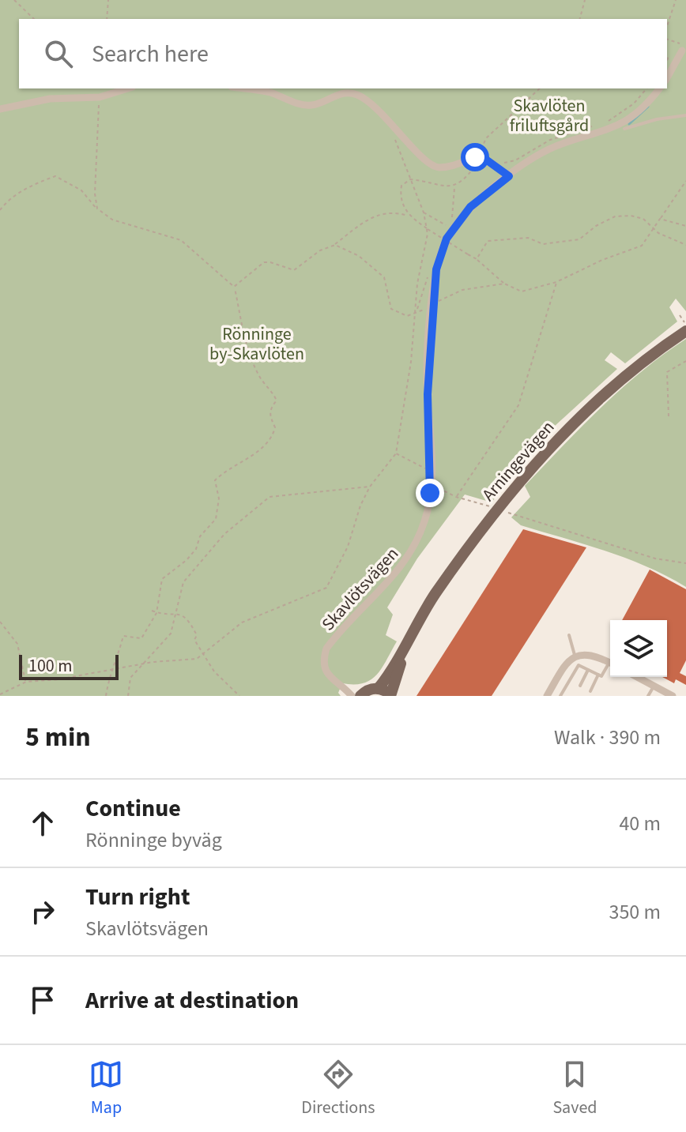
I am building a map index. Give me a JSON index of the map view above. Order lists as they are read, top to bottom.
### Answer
{
  "streets": {
    "main road": ["Arningevägen"],
    "street": ["Skavlötsvägen"]
  },
  "crossings": [
    ["Arningevägen", "Skavlötsvägen"]
  ],
  "parks": ["Skavlöten friluftsgård", "Rönninge by-Skavlöten"],
  "scale_bar": "100 m",
  "page": {
    "search": "Search here",
    "scale": "100 m",
    "heading": ["5 min", "Walk · 390 m"],
    "list": [
      ["Continue", "Rönninge byväg", "40 m"],
      ["Turn right", "Skavlötsvägen", "350 m"],
      "Arrive at destination"
    ],
    "nav": ["Map", "Directions", "Saved"]
  }
}
